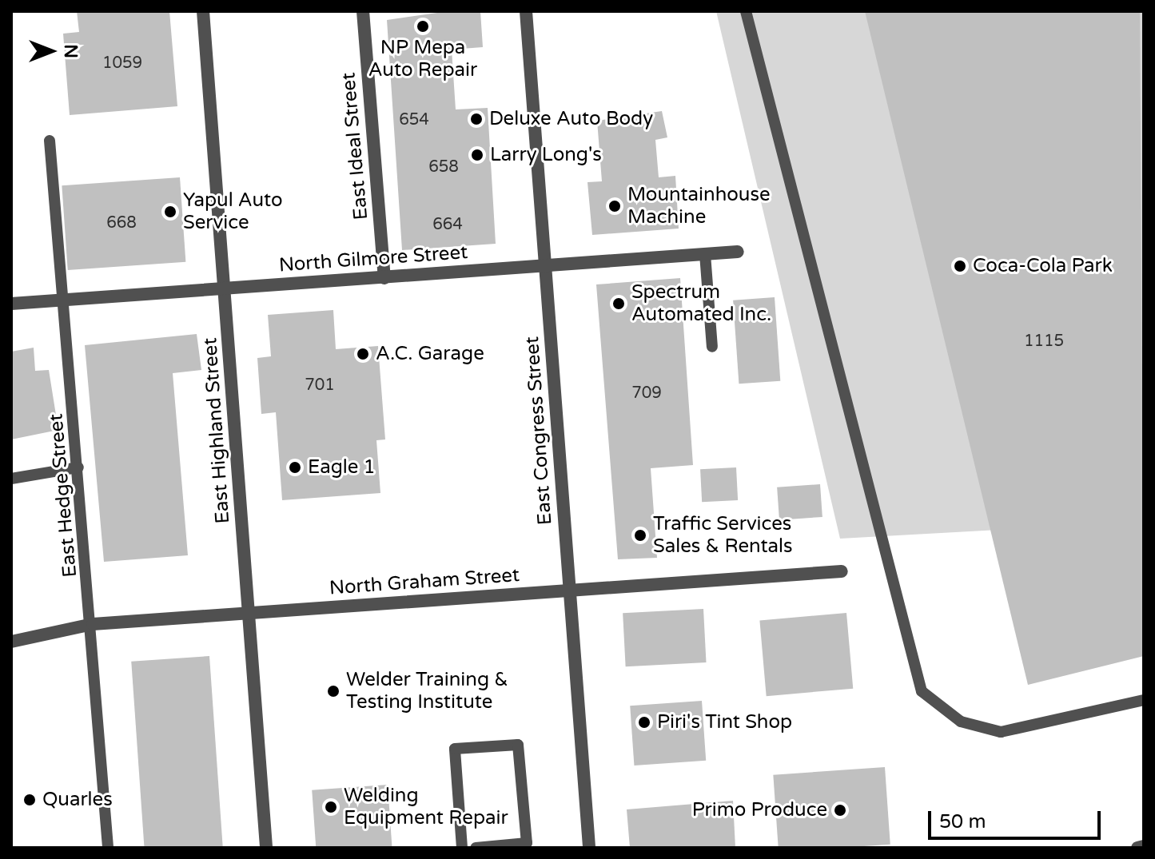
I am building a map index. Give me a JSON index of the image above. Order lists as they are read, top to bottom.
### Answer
{
  "streets": {
    "street": [
      "East Ideal Street",
      "North Gilmore Street",
      "East Highland Street",
      "East Congress Street",
      "North Graham Street"
    ],
    "lane": ["East Hedge Street"]
  },
  "crossings": [
    ["East Ideal Street", "North Gilmore Street"],
    ["North Gilmore Street", "East Highland Street"],
    ["North Gilmore Street", "East Congress Street"],
    ["North Gilmore Street", "East Hedge Street"],
    ["East Highland Street", "North Graham Street"],
    ["East Congress Street", "North Graham Street"],
    ["East Hedge Street", "North Graham Street"]
  ],
  "places": [
    "NP Mepa Auto Repair",
    "Deluxe Auto Body",
    "Larry Long's",
    "Mountainhouse Machine",
    "Yapul Auto Service",
    "Coca-Cola Park",
    "Spectrum Automated Inc.",
    "A.C. Garage",
    "Eagle 1",
    "Traffic Services Sales & Rentals",
    "Welder Training & Testing Institute",
    "Piri's Tint Shop",
    "Quarles",
    "Welding Equipment Repair",
    "Primo Produce"
  ],
  "house_numbers": [
    "1059",
    "654",
    "658",
    "668",
    "664",
    "1115",
    "701",
    "709"
  ],
  "scale_bar": "50 m",
  "north": "right"
}
